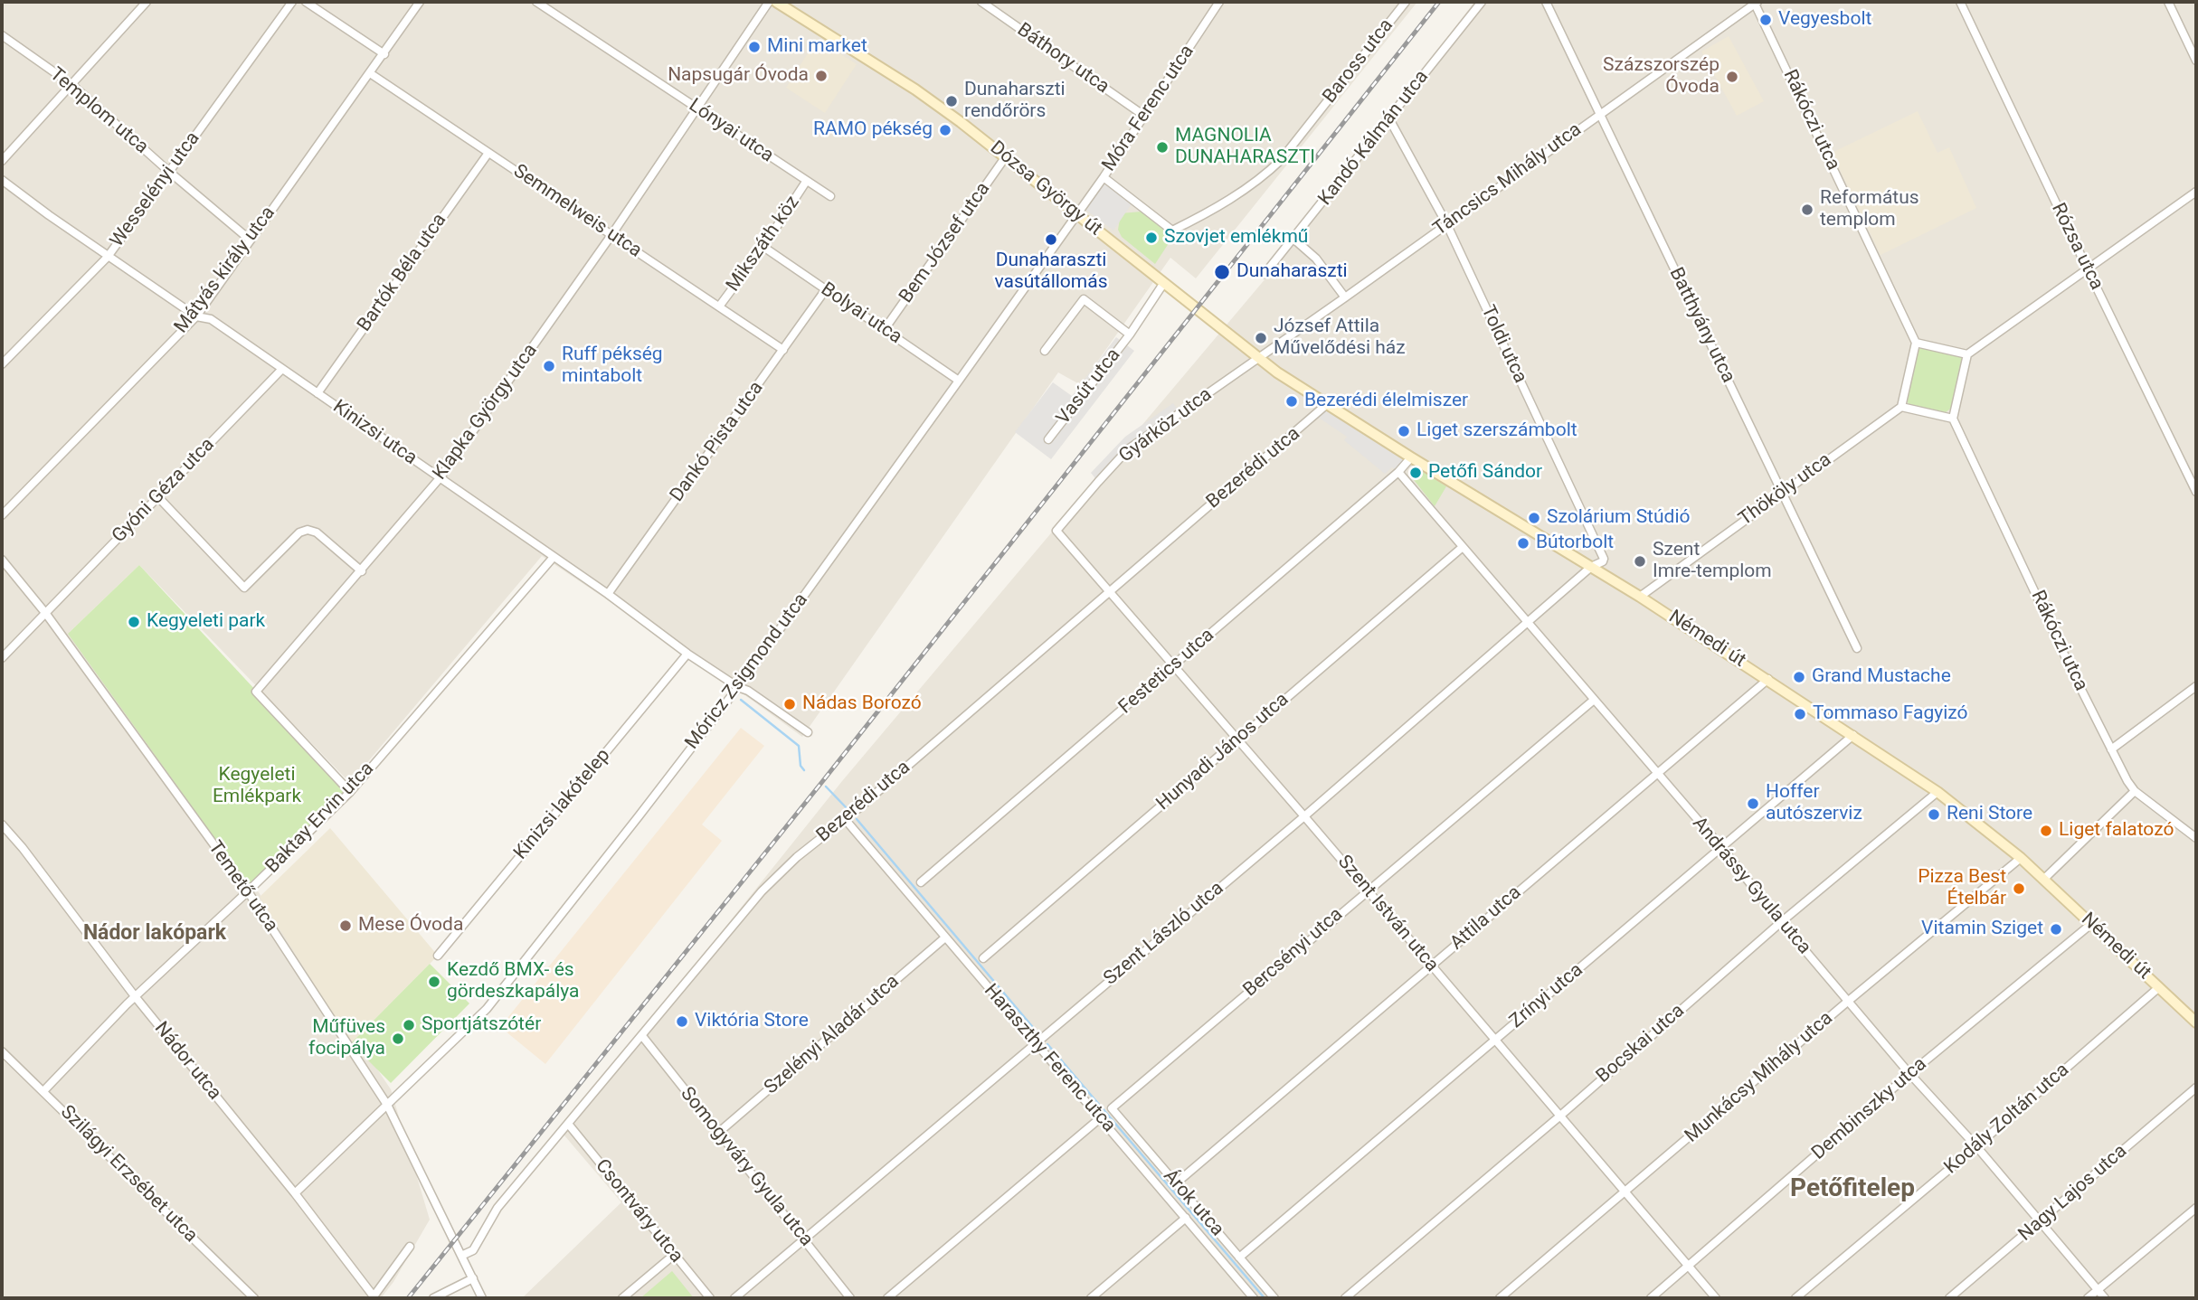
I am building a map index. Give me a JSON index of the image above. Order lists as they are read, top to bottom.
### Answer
{
  "streets": {
    "main road": ["Dózsa György út", "Némedi út"],
    "street": [
      "Báthory utca",
      "Baross utca",
      "Móra Ferenc utca",
      "Templom utca",
      "Rákóczi utca",
      "Lónyai utca",
      "Kandó Kálmán utca",
      "Táncsics Mihály utca",
      "Wesselényi utca",
      "Semmelweis utca",
      "Bem József utca",
      "Mikszáth köz",
      "Rózsa utca",
      "Mátyás király utca",
      "Bartók Béla utca",
      "Bolyai utca",
      "Batthyány utca",
      "Toldi utca",
      "Vasút utca",
      "Klapka György utca",
      "Gyárköz utca",
      "Kinizsi utca",
      "Dankó Pista utca",
      "Bezerédi utca",
      "Thököly utca",
      "Gyóni Géza utca",
      "Móricz Zsigmond utca",
      "Festetics utca",
      "Hunyadi János utca",
      "Kinizsi lakótelep",
      "Baktay Ervin utca",
      "Andrássy Gyula utca",
      "Temető utca",
      "Szent István utca",
      "Attila utca",
      "Szent László utca",
      "Bercsényi utca",
      "Zrínyi utca",
      "Szelényi Aladár utca",
      "Bocskai utca",
      "Haraszthy Ferenc utca",
      "Nádor utca",
      "Munkácsy Mihály utca",
      "Dembinszky utca",
      "Kodály Zoltán utca",
      "Somogyváry Gyula utca",
      "Szilágyi Erzsébet utca",
      "Nagy Lajos utca",
      "Árok utca",
      "Csontváry utca"
    ]
  },
  "crossings": [
    ["Báthory utca", "Móra Ferenc utca"],
    ["Baross utca", "Móra Ferenc utca"],
    ["Móra Ferenc utca", "Dózsa György út"],
    ["Móra Ferenc utca", "Móricz Zsigmond utca"],
    ["Templom utca", "Wesselényi utca"],
    ["Templom utca", "Mátyás király utca"],
    ["Rákóczi utca", "Táncsics Mihály utca"],
    ["Lónyai utca", "Mikszáth köz"],
    ["Lónyai utca", "Klapka György utca"],
    ["Kandó Kálmán utca", "Toldi utca"],
    ["Táncsics Mihály utca", "Batthyány utca"],
    ["Táncsics Mihály utca", "Toldi utca"],
    ["Táncsics Mihály utca", "Gyárköz utca"],
    ["Táncsics Mihály utca", "Némedi út"],
    ["Dózsa György út", "Bem József utca"],
    ["Dózsa György út", "Vasút utca"],
    ["Dózsa György út", "Némedi út"],
    ["Dózsa György út", "Móricz Zsigmond utca"],
    ["Wesselényi utca", "Kinizsi utca"],
    ["Semmelweis utca", "Mikszáth köz"],
    ["Semmelweis utca", "Mátyás király utca"],
    ["Semmelweis utca", "Bartók Béla utca"],
    ["Semmelweis utca", "Klapka György utca"],
    ["Semmelweis utca", "Dankó Pista utca"],
    ["Bem József utca", "Bolyai utca"],
    ["Mikszáth köz", "Bolyai utca"],
    ["Mátyás király utca", "Kinizsi utca"],
    ["Bartók Béla utca", "Kinizsi utca"],
    ["Bolyai utca", "Dankó Pista utca"],
    ["Bolyai utca", "Móricz Zsigmond utca"],
    ["Batthyány utca", "Thököly utca"],
    ["Toldi utca", "Némedi út"],
    ["Toldi utca", "Szent László utca"],
    ["Klapka György utca", "Kinizsi utca"],
    ["Klapka György utca", "Baktay Ervin utca"],
    ["Gyárköz utca", "Némedi út"],
    ["Gyárköz utca", "Szent István utca"],
    ["Kinizsi utca", "Dankó Pista utca"],
    ["Kinizsi utca", "Gyóni Géza utca"],
    ["Kinizsi utca", "Móricz Zsigmond utca"],
    ["Kinizsi utca", "Kinizsi lakótelep"],
    ["Kinizsi utca", "Baktay Ervin utca"],
    ["Bezerédi utca", "Némedi út"],
    ["Bezerédi utca", "Temető utca"],
    ["Bezerédi utca", "Szent István utca"],
    ["Bezerédi utca", "Haraszthy Ferenc utca"],
    ["Bezerédi utca", "Somogyváry Gyula utca"],
    ["Bezerédi utca", "Csontváry utca"],
    ["Thököly utca", "Némedi út"],
    ["Gyóni Géza utca", "Temető utca"],
    ["Némedi út", "Festetics utca"],
    ["Némedi út", "Attila utca"],
    ["Némedi út", "Szent László utca"],
    ["Némedi út", "Zrínyi utca"],
    ["Némedi út", "Bocskai utca"],
    ["Némedi út", "Munkácsy Mihály utca"],
    ["Némedi út", "Dembinszky utca"],
    ["Némedi út", "Kodály Zoltán utca"],
    ["Móricz Zsigmond utca", "Temető utca"],
    ["Móricz Zsigmond utca", "Nádor utca"],
    ["Festetics utca", "Andrássy Gyula utca"],
    ["Festetics utca", "Szent István utca"],
    ["Hunyadi János utca", "Andrássy Gyula utca"],
    ["Hunyadi János utca", "Szent István utca"],
    ["Baktay Ervin utca", "Temető utca"],
    ["Baktay Ervin utca", "Nádor utca"],
    ["Baktay Ervin utca", "Szilágyi Erzsébet utca"],
    ["Andrássy Gyula utca", "Attila utca"],
    ["Andrássy Gyula utca", "Szent László utca"],
    ["Andrássy Gyula utca", "Bercsényi utca"],
    ["Andrássy Gyula utca", "Zrínyi utca"],
    ["Andrássy Gyula utca", "Bocskai utca"],
    ["Andrássy Gyula utca", "Munkácsy Mihály utca"],
    ["Andrássy Gyula utca", "Dembinszky utca"],
    ["Andrássy Gyula utca", "Kodály Zoltán utca"],
    ["Andrássy Gyula utca", "Nagy Lajos utca"],
    ["Szent István utca", "Attila utca"],
    ["Szent István utca", "Szent László utca"],
    ["Szent István utca", "Bercsényi utca"],
    ["Szent István utca", "Zrínyi utca"],
    ["Szent István utca", "Bocskai utca"],
    ["Szent István utca", "Munkácsy Mihály utca"],
    ["Szent István utca", "Dembinszky utca"],
    ["Attila utca", "Árok utca"],
    ["Szent László utca", "Haraszthy Ferenc utca"],
    ["Szent László utca", "Somogyváry Gyula utca"],
    ["Bercsényi utca", "Árok utca"],
    ["Zrínyi utca", "Árok utca"],
    ["Szelényi Aladár utca", "Haraszthy Ferenc utca"],
    ["Szelényi Aladár utca", "Somogyváry Gyula utca"]
  ],
  "districts": ["Nádor lakópark", "Petőfitelep"],
  "parks": ["Kegyeleti Emlékpark"],
  "places": [
    "Vegyesbolt",
    "Mini market",
    "Napsugár Óvoda",
    "Százszorszép Óvoda",
    "Dunaharszti rendőrörs",
    "RAMO pékség",
    "MAGNOLIA DUNAHARASZTI",
    "Református templom",
    "Szovjet emlékmű",
    "Dunaharaszti vasútállomás",
    "Dunaharaszti",
    "József Attila Művelődési ház",
    "Ruff pékség mintabolt",
    "Bezerédi élelmiszer",
    "Liget szerszámbolt",
    "Petőfi Sándor",
    "Szolárium Stúdió",
    "Bútorbolt",
    "Szent Imre-templom",
    "Kegyeleti park",
    "Grand Mustache",
    "Nádas Borozó",
    "Tommaso Fagyizó",
    "Hoffer autószerviz",
    "Reni Store",
    "Liget falatozó",
    "Pizza Best Ételbár",
    "Mese Óvoda",
    "Vitamin Sziget",
    "Kezdő BMX- és gördeszkapálya",
    "Viktória Store",
    "Sportjátszótér",
    "Műfüves focipálya"
  ]
}
